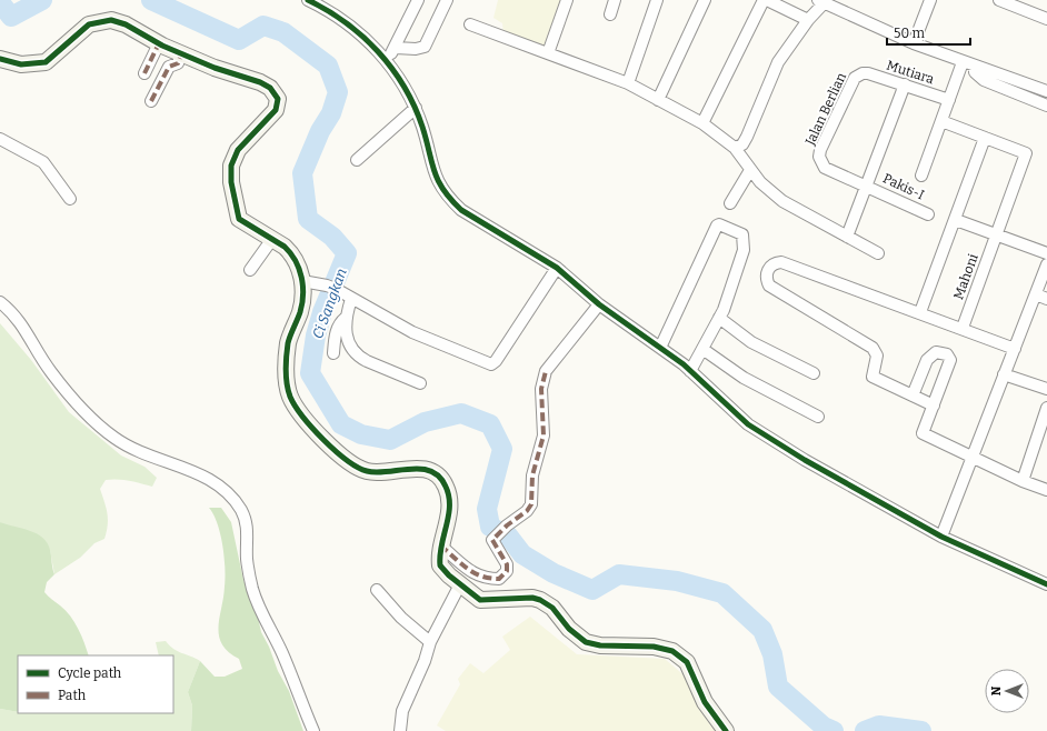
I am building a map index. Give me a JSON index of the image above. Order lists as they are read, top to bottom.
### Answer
{
  "streets": {
    "street": [
      "Mutiara",
      "Jalan Berlian",
      "Pakis-I",
      "Mahoni"
    ]
  },
  "crossings": [
    ["Mutiara", "Jalan Berlian"],
    ["Jalan Berlian", "Pakis-I"]
  ],
  "water": ["Ci Sangkan"],
  "legend": ["Cycle path", "Path"],
  "scale_bar": "50 m",
  "north": "left"
}
